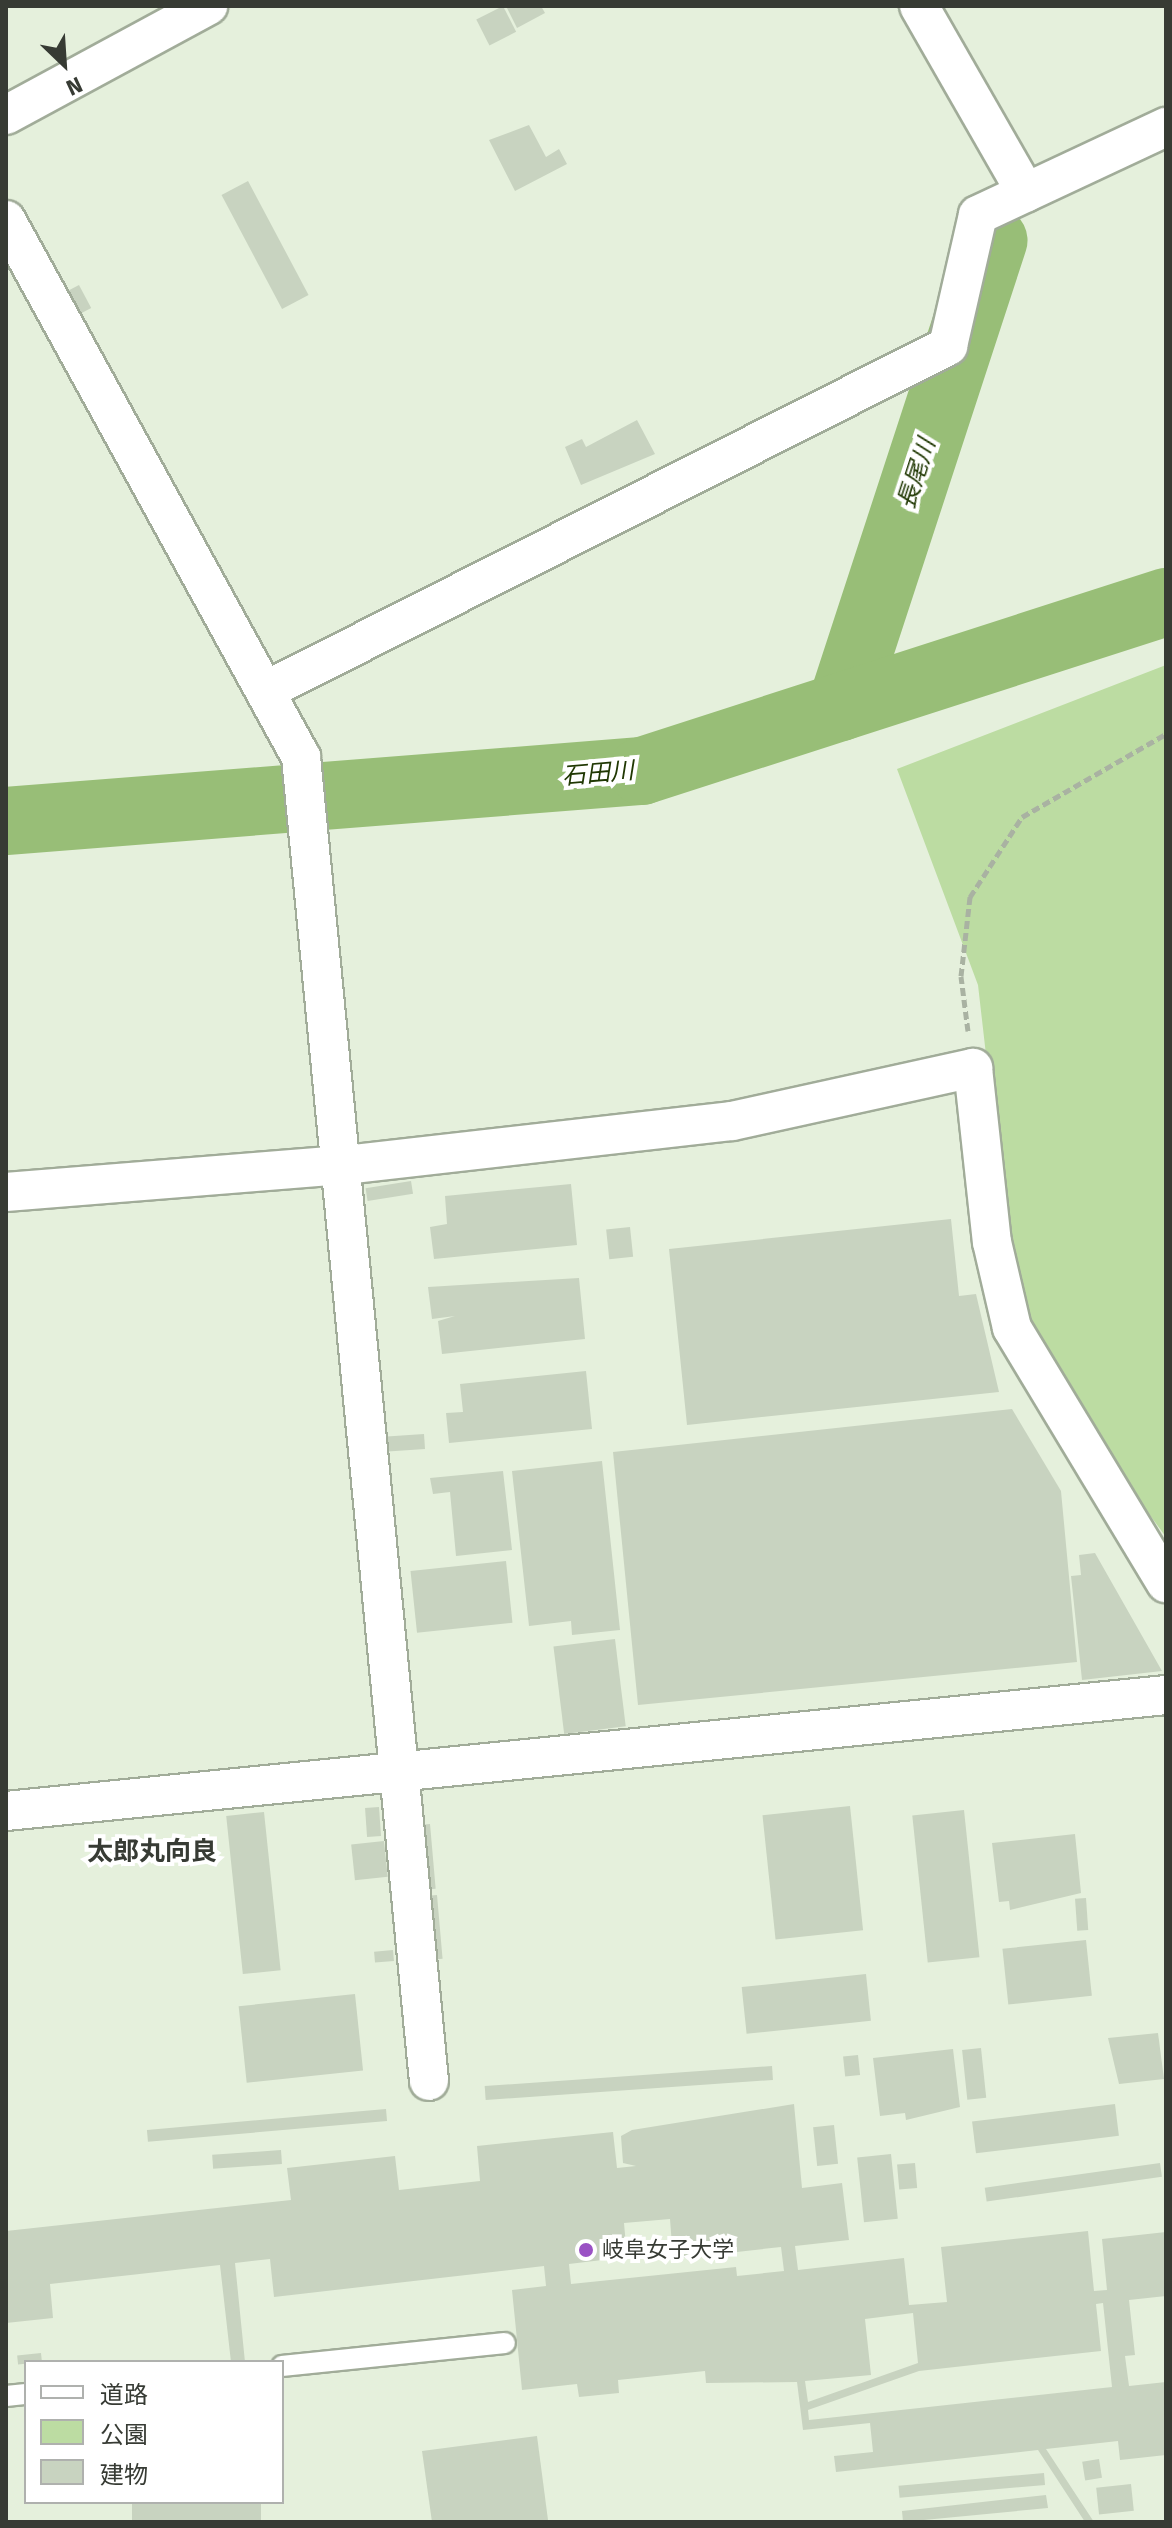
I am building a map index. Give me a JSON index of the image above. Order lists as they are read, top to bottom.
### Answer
{
  "districts": ["太郎丸向良"],
  "water": ["長尾川", "石田川"],
  "places": ["岐阜女子大学"],
  "legend": ["道路", "公園", "建物"],
  "north": "bottom right"
}
